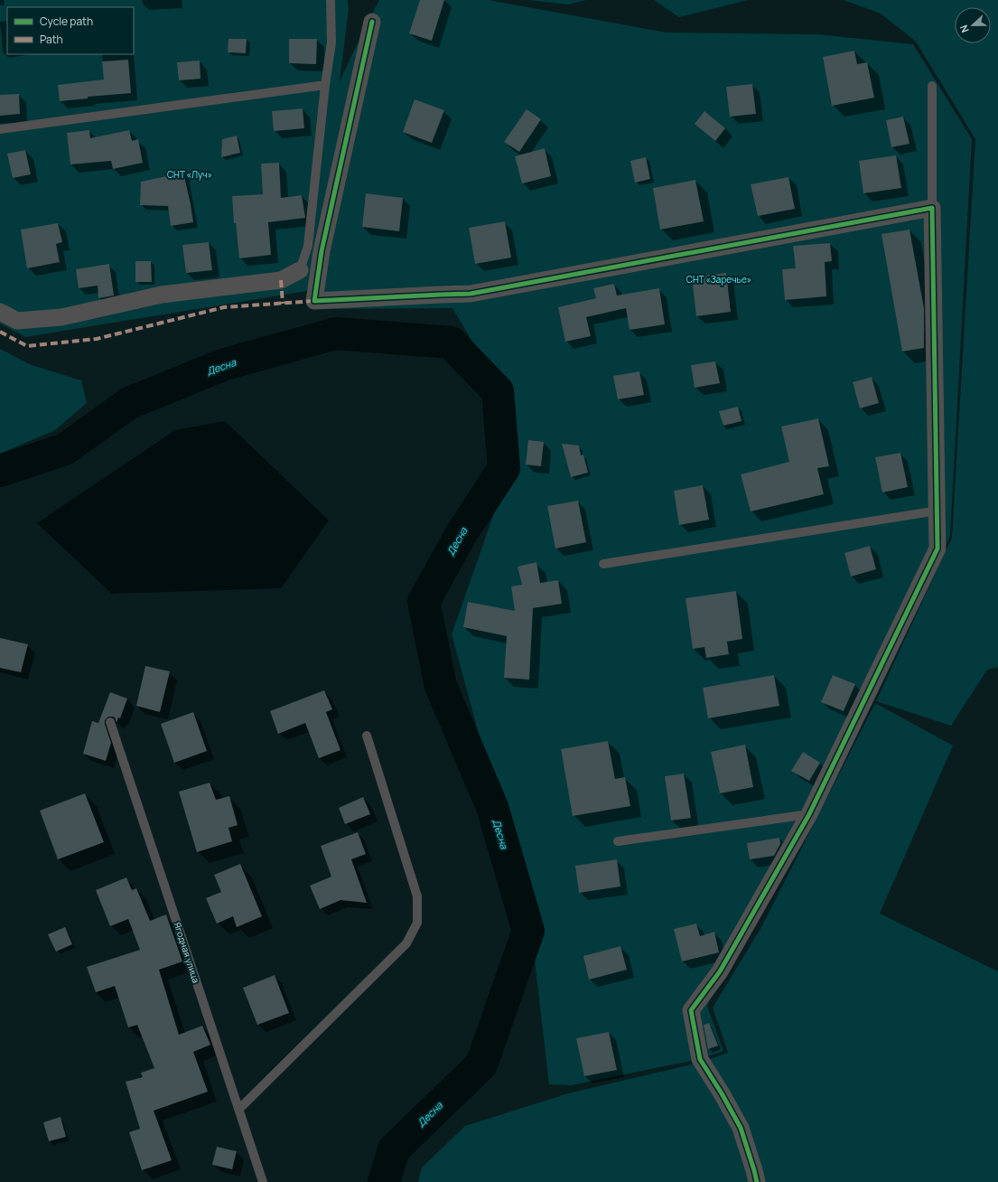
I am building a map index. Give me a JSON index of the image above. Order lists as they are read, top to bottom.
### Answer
{
  "streets": {
    "lane": ["Ягодная улица"]
  },
  "water": ["Десна"],
  "parks": ["СНТ «Луч»", "СНТ «Заречье»"],
  "legend": ["Cycle path", "Path"],
  "north": "left"
}
